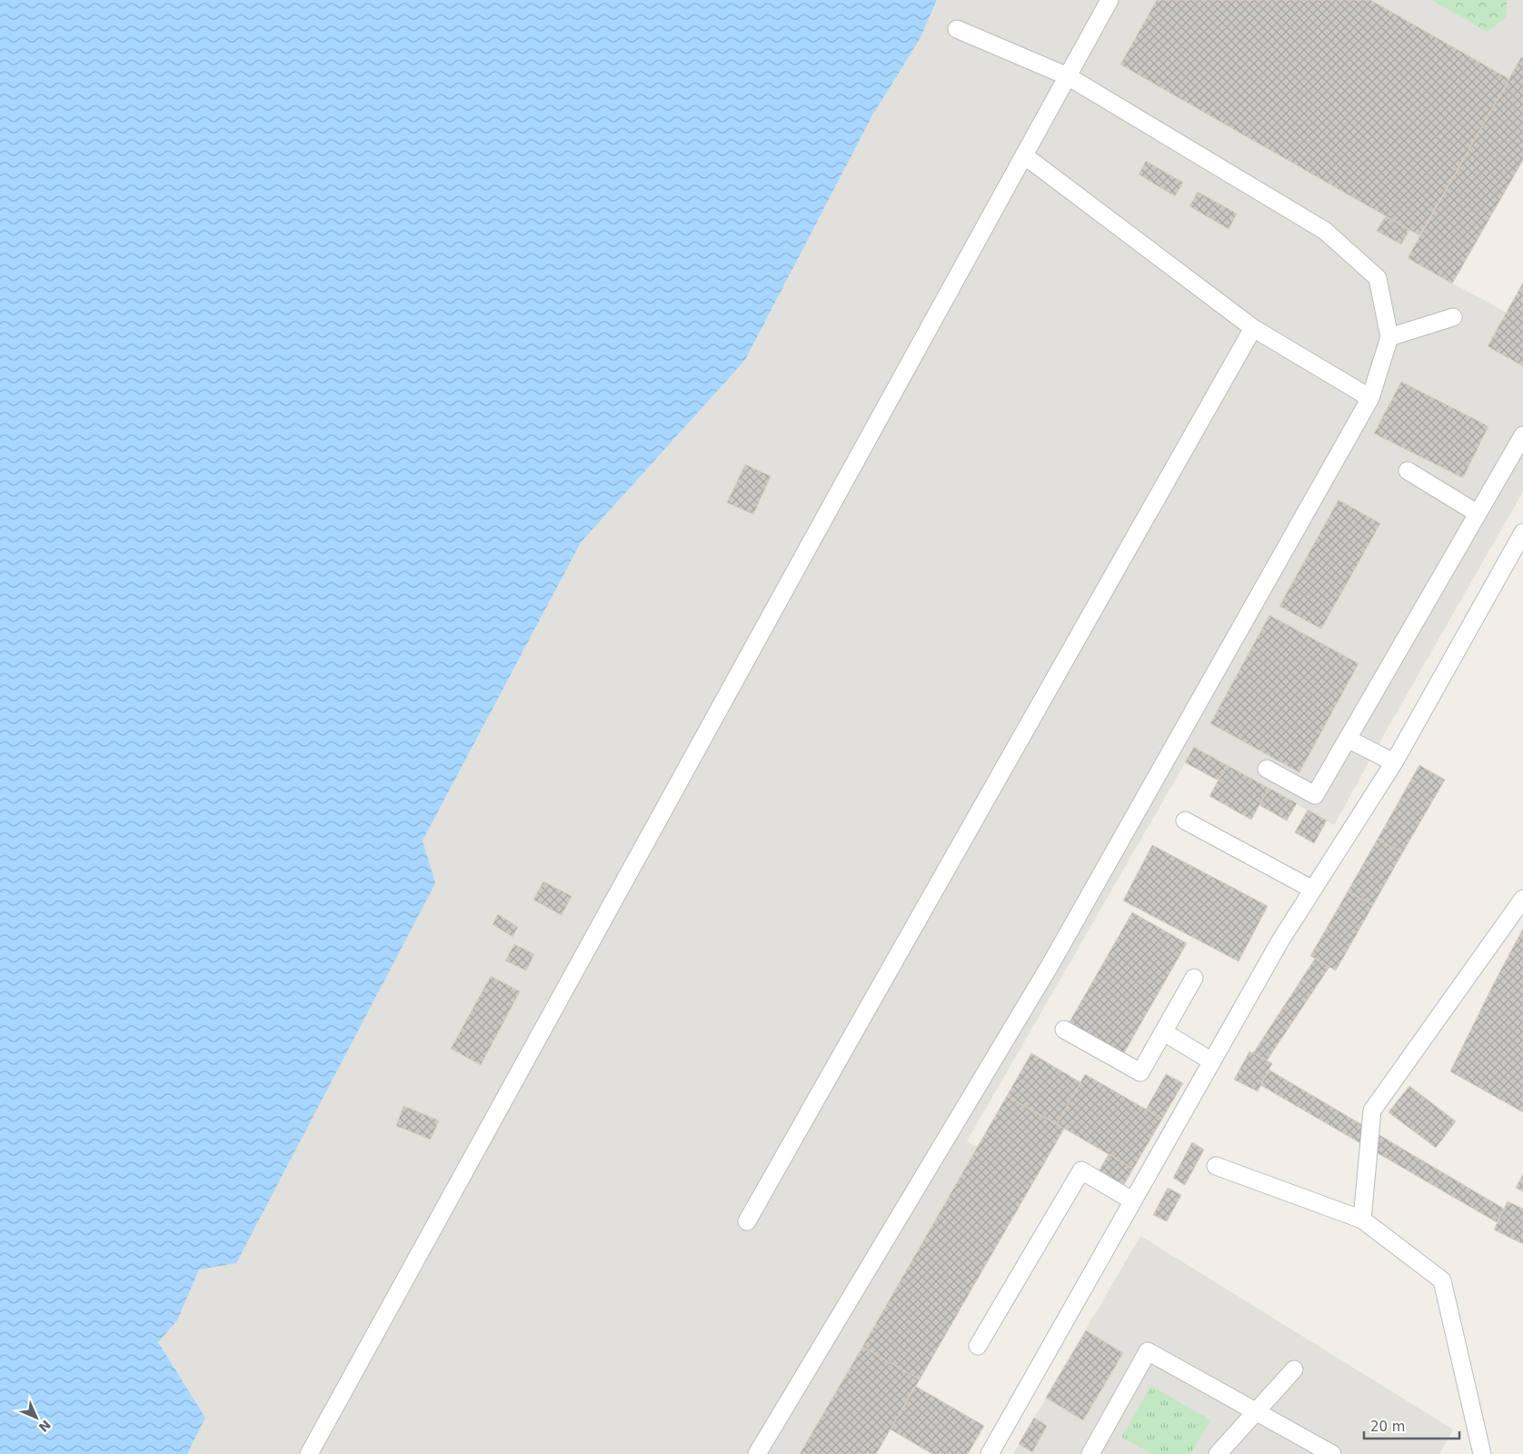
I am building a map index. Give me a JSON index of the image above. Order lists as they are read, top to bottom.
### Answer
{
  "scale_bar": "20 m",
  "north": "bottom right"
}
